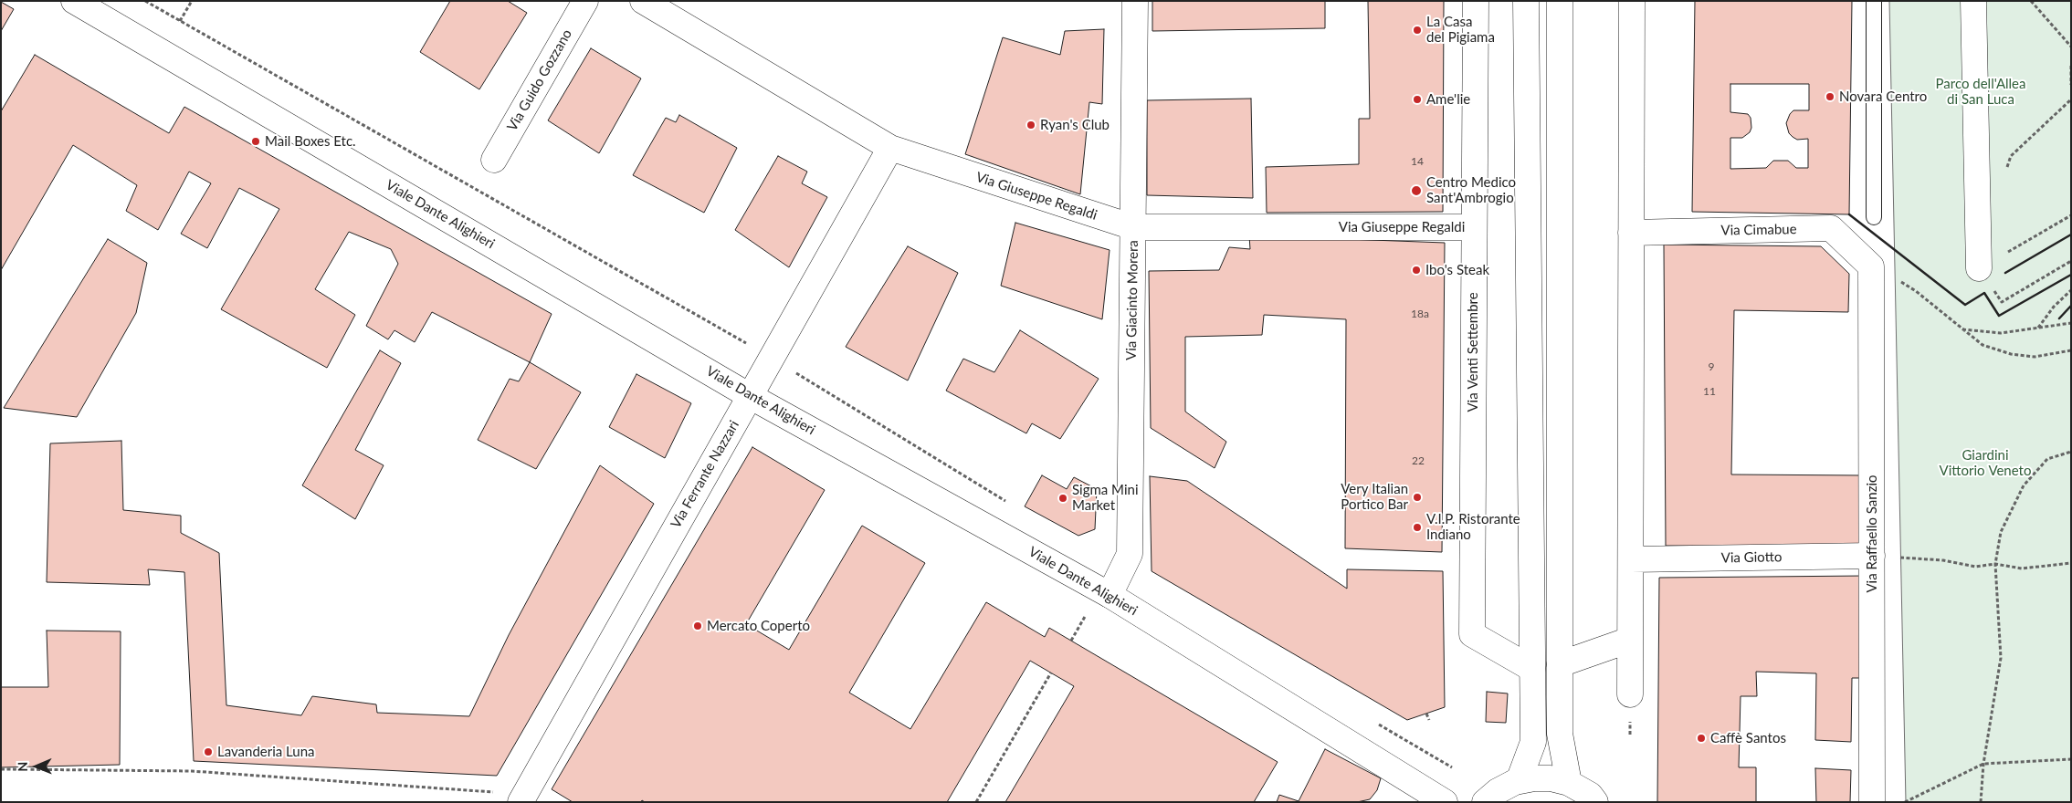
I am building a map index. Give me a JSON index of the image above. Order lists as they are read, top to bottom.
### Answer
{
  "streets": {
    "street": [
      "Via Guido Gozzano",
      "Via Giuseppe Regaldi",
      "Viale Dante Alighieri",
      "Via Cimabue",
      "Via Giacinto Morera",
      "Via Venti Settembre",
      "Via Ferrante Nazzari",
      "Via Raffaello Sanzio",
      "Via Giotto"
    ]
  },
  "crossings": [
    ["Via Giuseppe Regaldi", "Via Giacinto Morera"],
    ["Via Giuseppe Regaldi", "Via Venti Settembre"],
    ["Via Giuseppe Regaldi", "Via Ferrante Nazzari"],
    ["Viale Dante Alighieri", "Via Giacinto Morera"],
    ["Viale Dante Alighieri", "Via Ferrante Nazzari"],
    ["Via Cimabue", "Via Raffaello Sanzio"],
    ["Via Raffaello Sanzio", "Via Giotto"]
  ],
  "parks": ["Parco dell'Allea di San Luca", "Giardini Vittorio Veneto"],
  "places": [
    "La Casa del Pigiama",
    "Novara Centro",
    "Ame'lie",
    "Ryan's Club",
    "Mail Boxes Etc.",
    "Centro Medico Sant'Ambrogio",
    "Ibo's Steak",
    "Very Italian Portico Bar",
    "Sigma Mini Market",
    "V.I.P. Ristorante Indiano",
    "Mercato Coperto",
    "Caffè Santos",
    "Lavanderia Luna"
  ],
  "house_numbers": [
    "14",
    "18a",
    "9",
    "11",
    "22"
  ],
  "north": "left"
}
